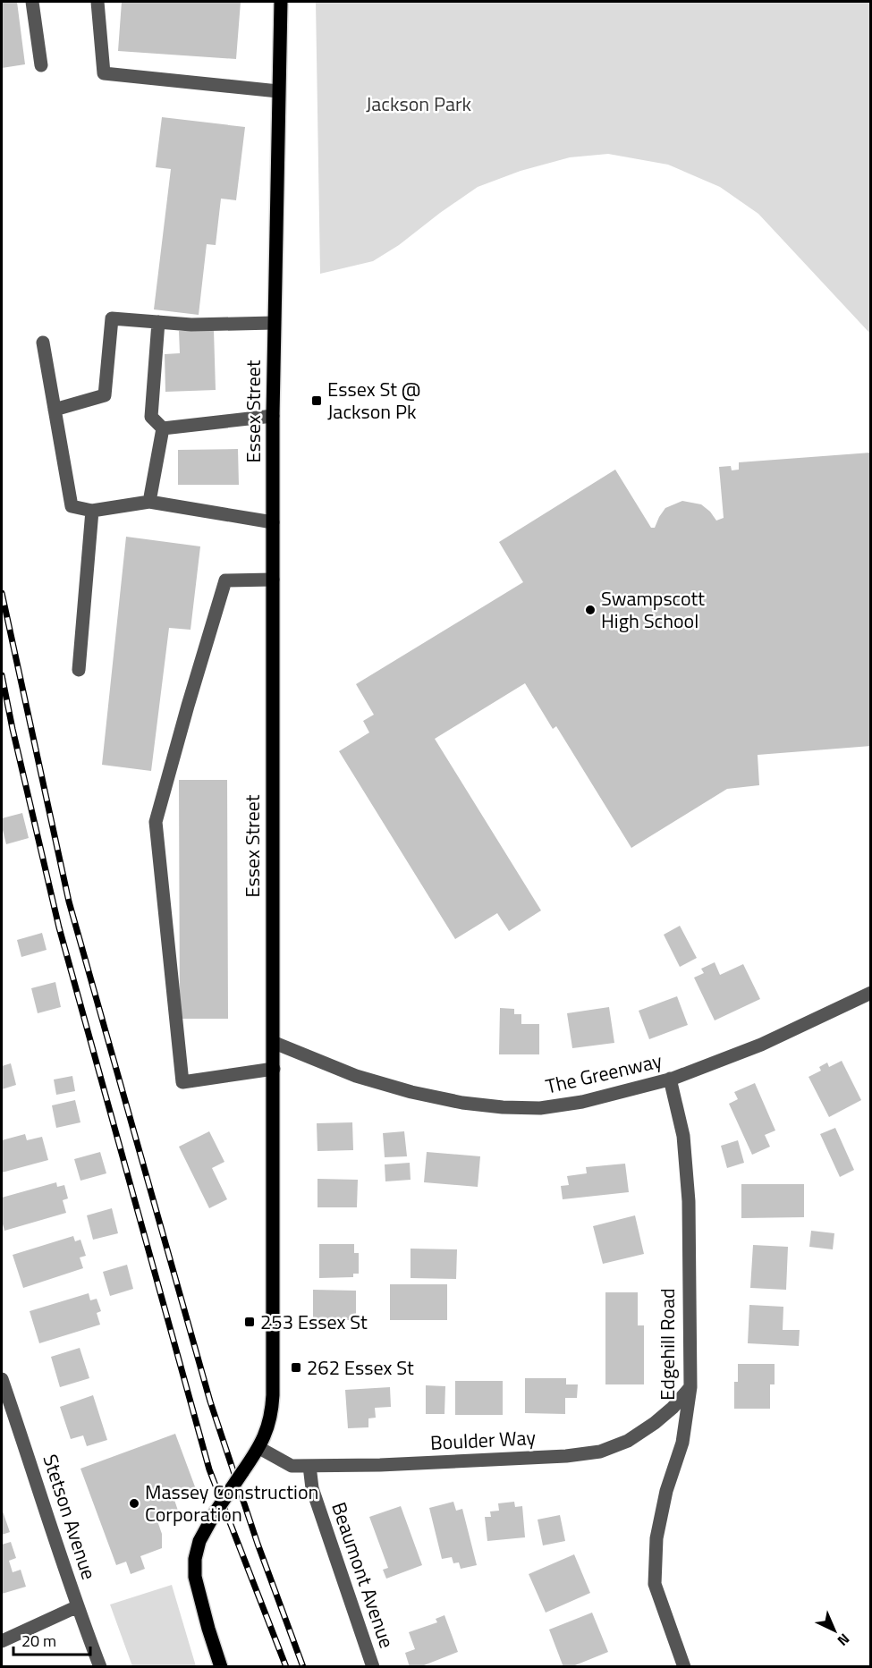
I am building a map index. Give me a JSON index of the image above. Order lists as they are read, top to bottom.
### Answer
{
  "streets": {
    "main road": ["Essex Street"],
    "street": [
      "The Greenway",
      "Edgehill Road",
      "Boulder Way",
      "Stetson Avenue",
      "Beaumont Avenue"
    ]
  },
  "crossings": [
    ["Essex Street", "The Greenway"],
    ["Essex Street", "Boulder Way"],
    ["The Greenway", "Edgehill Road"],
    ["Edgehill Road", "Boulder Way"],
    ["Boulder Way", "Beaumont Avenue"]
  ],
  "parks": ["Jackson Park"],
  "places": {
    "transit": ["Essex St @ Jackson Pk", "253 Essex St", "262 Essex St"],
    "other": ["Swampscott High School", "Massey Construction Corporation"]
  },
  "scale_bar": "20 m",
  "north": "bottom right"
}
